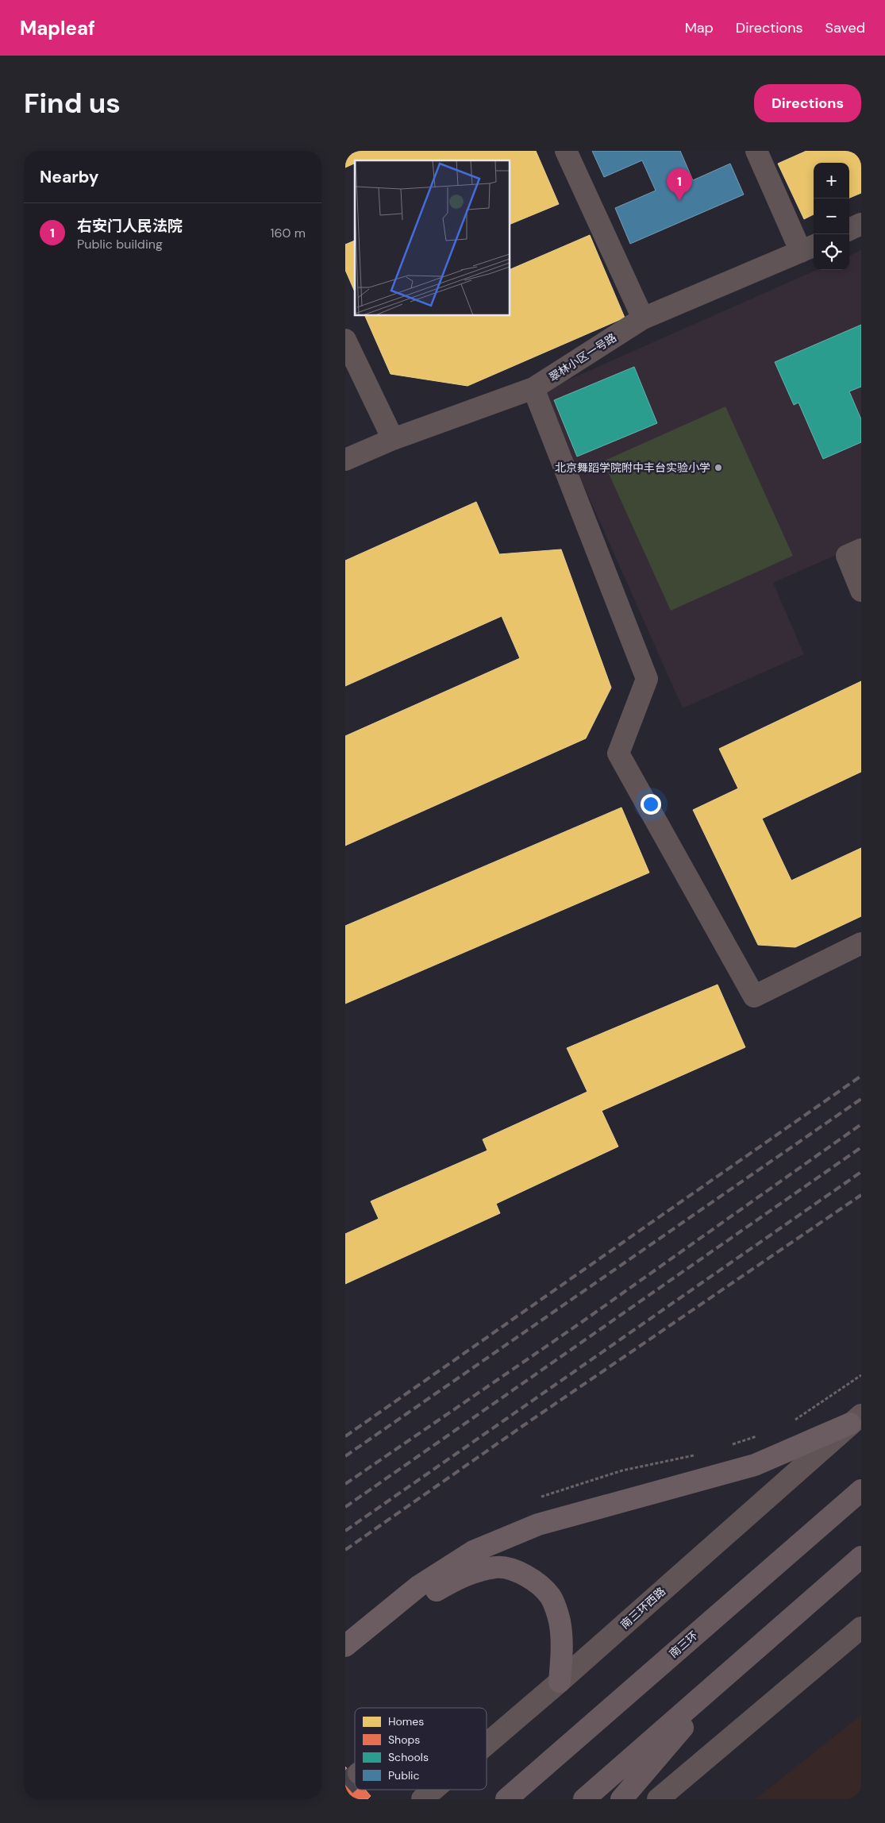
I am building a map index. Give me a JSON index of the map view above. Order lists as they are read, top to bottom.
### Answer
{
  "streets": {
    "highway": ["南三环"],
    "street": ["翠林小区一号路", "南三环西路"]
  },
  "places": ["北京舞蹈学院附中丰台实验小学"],
  "legend": [
    "Homes",
    "Shops",
    "Schools",
    "Public"
  ],
  "page": {
    "header": "Mapleaf",
    "nav": ["Map", "Directions", "Saved"],
    "buttons": "Directions",
    "title": "Find us",
    "heading": "Nearby",
    "map_buttons": ["+", "−"],
    "pins": "1",
    "list": [
      {
        "mark": "1",
        "name": "右安门人民法院",
        "note": "Public building",
        "value": "160 m"
      }
    ]
  }
}
